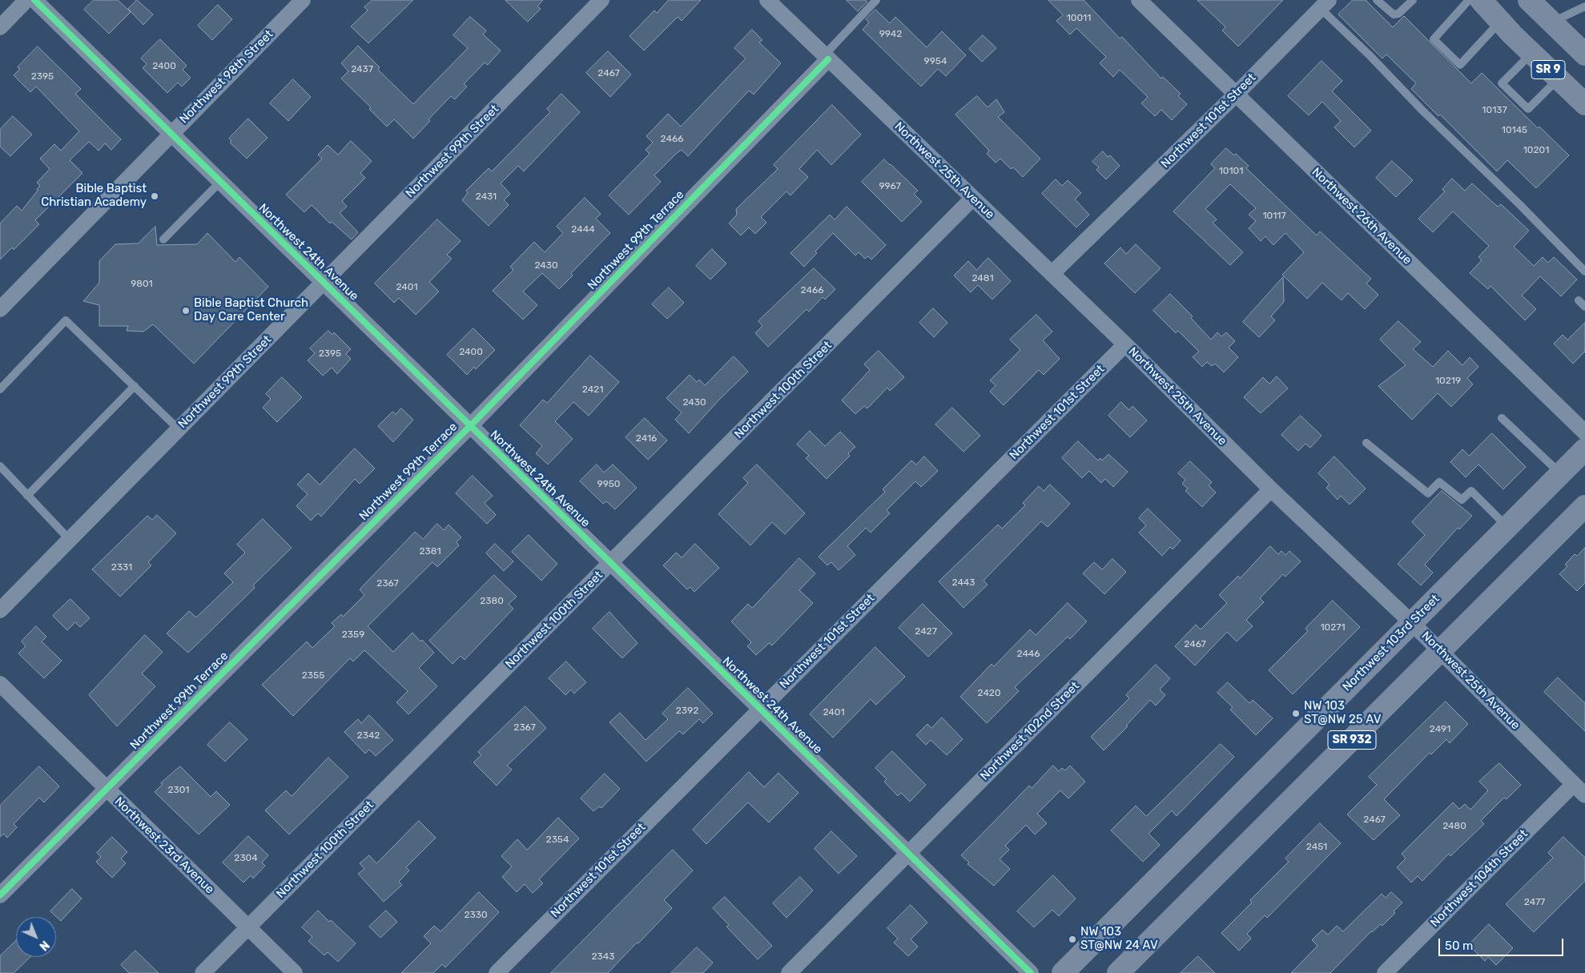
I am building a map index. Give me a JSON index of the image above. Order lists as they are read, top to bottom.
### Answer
{
  "streets": {
    "main road": ["SR 9", "Northwest 103rd Street", "SR 932"],
    "street": [
      "Northwest 98th Street",
      "Northwest 101st Street",
      "Northwest 99th Street",
      "Northwest 25th Avenue",
      "Northwest 26th Avenue",
      "Northwest 99th Terrace",
      "Northwest 24th Avenue",
      "Northwest 100th Street",
      "Northwest 102nd Street",
      "Northwest 23rd Avenue",
      "Northwest 104th Street"
    ]
  },
  "crossings": [
    ["Northwest 98th Street", "Northwest 24th Avenue"],
    ["Northwest 101st Street", "Northwest 25th Avenue"],
    ["Northwest 101st Street", "Northwest 26th Avenue"],
    ["Northwest 101st Street", "Northwest 24th Avenue"],
    ["Northwest 99th Street", "Northwest 24th Avenue"],
    ["Northwest 25th Avenue", "Northwest 99th Terrace"],
    ["Northwest 25th Avenue", "Northwest 100th Street"],
    ["Northwest 25th Avenue", "Northwest 103rd Street"],
    ["Northwest 25th Avenue", "Northwest 102nd Street"],
    ["Northwest 25th Avenue", "SR 932"],
    ["Northwest 25th Avenue", "Northwest 104th Street"],
    ["Northwest 99th Terrace", "Northwest 24th Avenue"],
    ["Northwest 99th Terrace", "Northwest 23rd Avenue"],
    ["Northwest 24th Avenue", "Northwest 100th Street"],
    ["Northwest 24th Avenue", "Northwest 102nd Street"],
    ["Northwest 100th Street", "Northwest 23rd Avenue"]
  ],
  "places": [
    "Bible Baptist Christian Academy",
    "Bible Baptist Church Day Care Center",
    "NW 103 ST@NW 25 AV",
    "NW 103 ST@NW 24 AV"
  ],
  "house_numbers": [
    "10011",
    "9942",
    "9954",
    "2400",
    "2437",
    "2467",
    "2395",
    "10137",
    "10145",
    "2466",
    "10201",
    "10101",
    "9967",
    "2431",
    "10117",
    "2444",
    "2430",
    "2481",
    "9801",
    "2401",
    "2466",
    "2400",
    "2395",
    "10219",
    "2421",
    "2430",
    "2416",
    "9950",
    "2381",
    "2331",
    "2443",
    "2367",
    "2380",
    "10271",
    "2427",
    "2359",
    "2467",
    "2446",
    "2355",
    "2420",
    "2392",
    "2401",
    "2367",
    "2491",
    "2342",
    "2301",
    "2467",
    "2480",
    "2354",
    "2451",
    "2304",
    "2477",
    "2330",
    "2343"
  ],
  "scale_bar": "50 m",
  "north": "bottom right"
}
